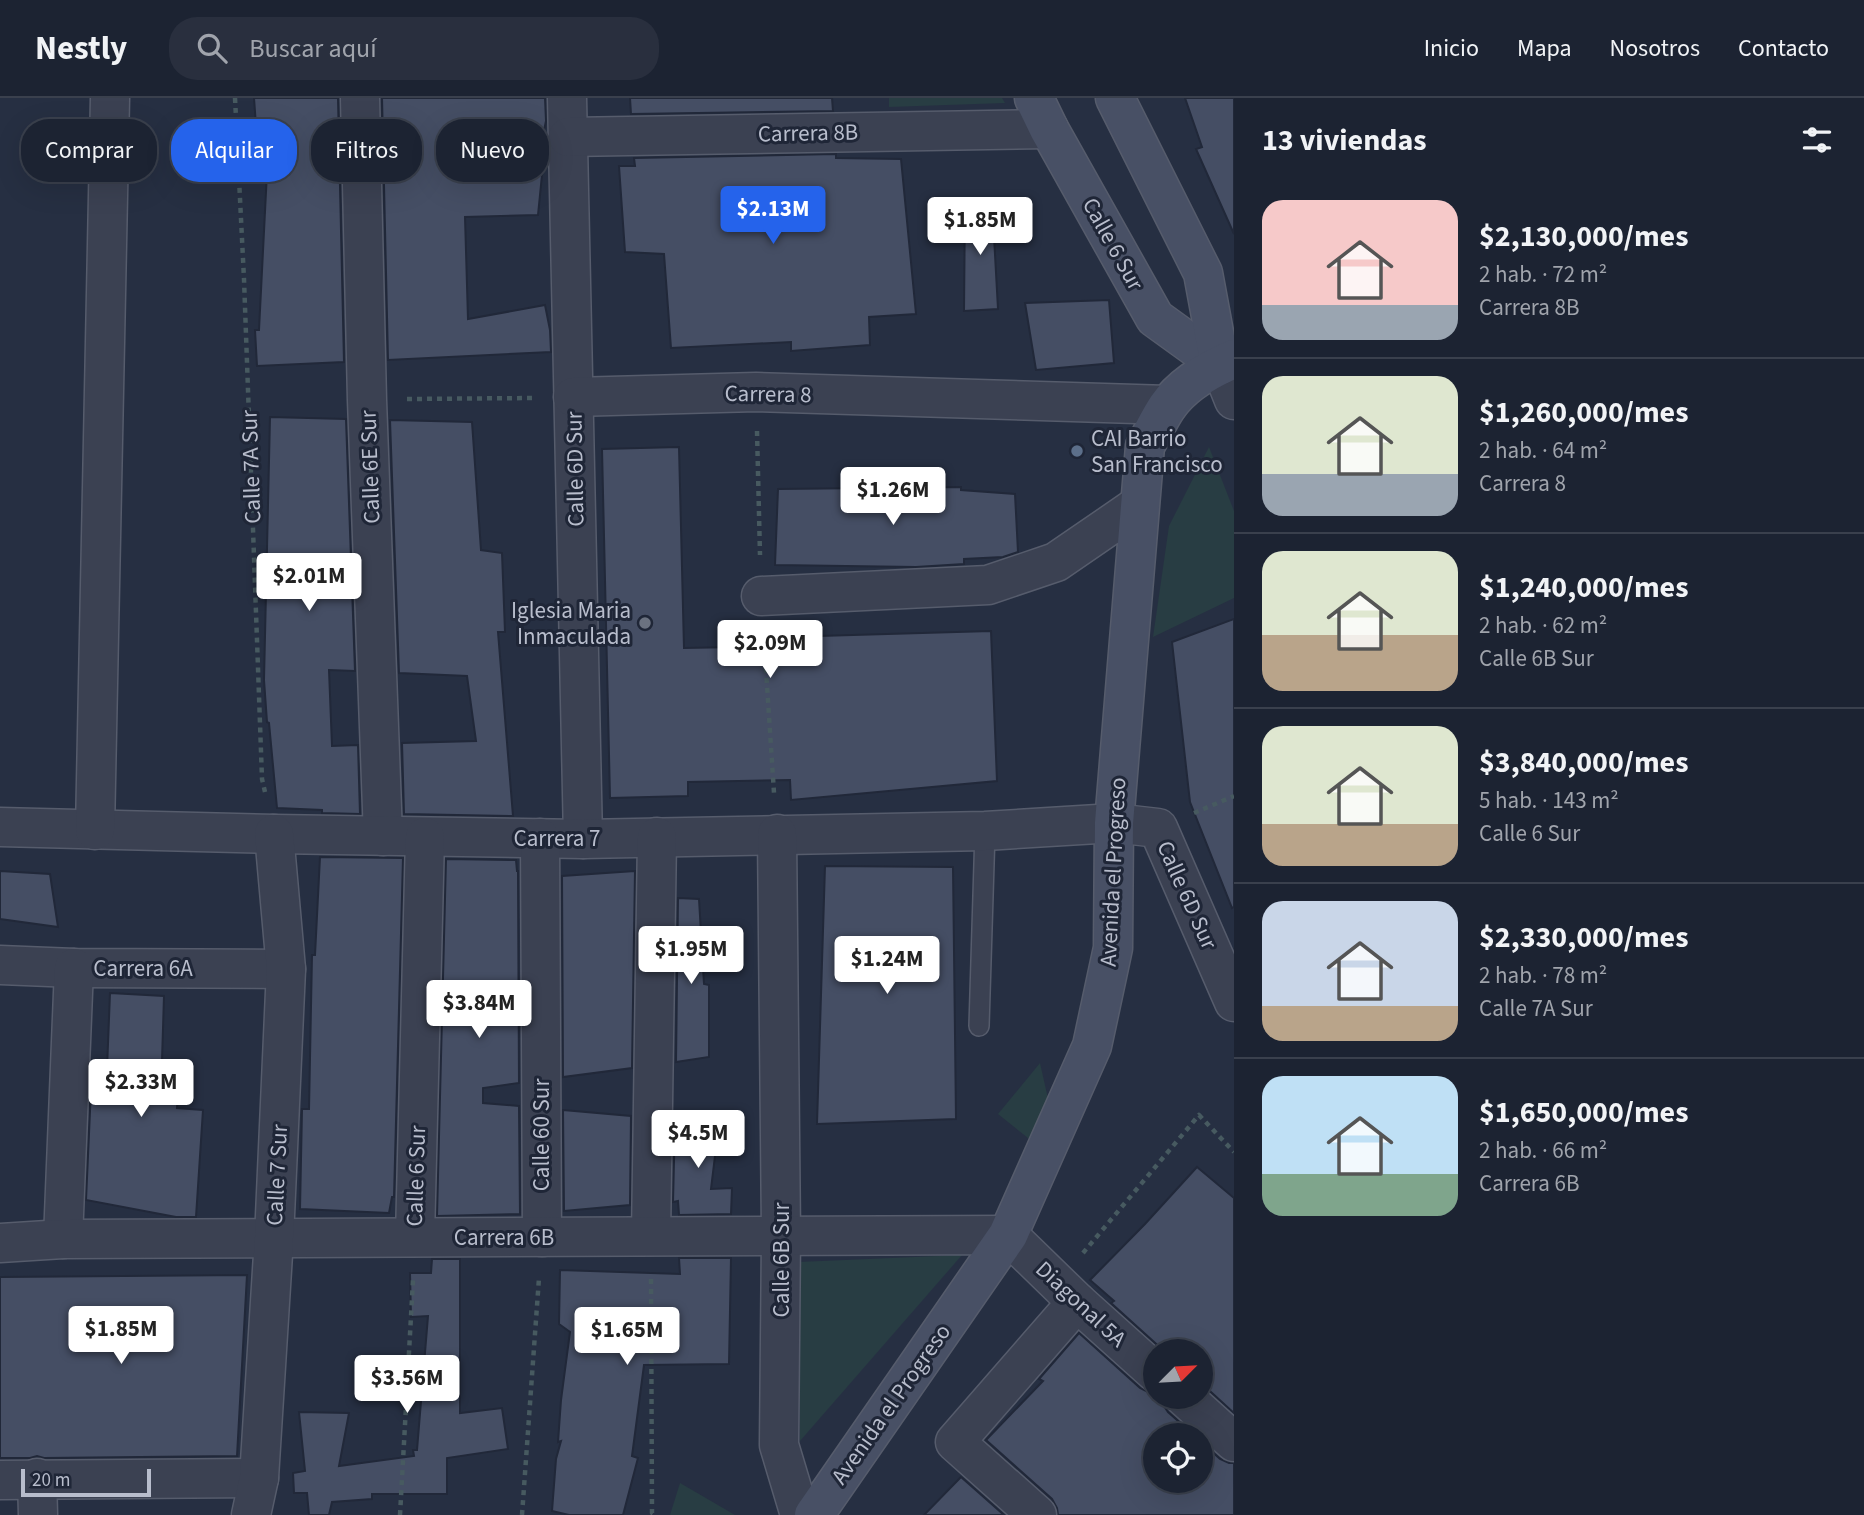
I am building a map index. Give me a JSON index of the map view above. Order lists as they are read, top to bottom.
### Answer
{
  "streets": {
    "main road": ["Calle 6 Sur", "Avenida el Progreso"],
    "street": [
      "Carrera 8B",
      "Carrera 8",
      "Calle 6E Sur",
      "Calle 6D Sur",
      "Carrera 7",
      "Carrera 6A",
      "Calle 60 Sur",
      "Calle 7 Sur",
      "Carrera 6B",
      "Calle 6B Sur",
      "Diagonal 5A"
    ],
    "path": ["Calle 7A Sur"]
  },
  "crossings": [
    ["Carrera 8B", "Calle 6 Sur"],
    ["Carrera 8B", "Calle 6D Sur"],
    ["Calle 6 Sur", "Carrera 7"],
    ["Calle 6 Sur", "Avenida el Progreso"],
    ["Calle 6 Sur", "Carrera 6B"],
    ["Carrera 8", "Calle 6D Sur"],
    ["Carrera 8", "Avenida el Progreso"],
    ["Calle 7A Sur", "Carrera 7"],
    ["Calle 7A Sur", "Calle 7 Sur"],
    ["Calle 6E Sur", "Carrera 7"],
    ["Calle 6D Sur", "Carrera 7"],
    ["Calle 6D Sur", "Avenida el Progreso"],
    ["Carrera 7", "Avenida el Progreso"],
    ["Carrera 7", "Calle 60 Sur"],
    ["Carrera 7", "Calle 7 Sur"],
    ["Carrera 7", "Calle 6B Sur"],
    ["Avenida el Progreso", "Carrera 6B"],
    ["Avenida el Progreso", "Diagonal 5A"],
    ["Carrera 6A", "Calle 7 Sur"],
    ["Calle 60 Sur", "Carrera 6B"],
    ["Calle 7 Sur", "Carrera 6B"],
    ["Carrera 6B", "Calle 6B Sur"],
    ["Carrera 6B", "Diagonal 5A"]
  ],
  "places": ["CAI Barrio San Francisco", "Iglesia Maria Inmaculada"],
  "scale_bar": "20 m",
  "north": "top right",
  "page": {
    "header": "Nestly",
    "search": "Buscar aquí",
    "nav": [
      "Inicio",
      "Mapa",
      "Nosotros",
      "Contacto"
    ],
    "heading": "13 viviendas",
    "chip": [
      "Comprar",
      "Alquilar",
      "Filtros",
      "Nuevo"
    ],
    "list": [
      {
        "name": "$2,130,000/mes",
        "note": "2 hab. · 72 m² · Carrera 8B"
      },
      {
        "name": "$1,260,000/mes",
        "note": "2 hab. · 64 m² · Carrera 8"
      },
      {
        "name": "$1,240,000/mes",
        "note": "2 hab. · 62 m² · Calle 6B Sur"
      },
      {
        "name": "$3,840,000/mes",
        "note": "5 hab. · 143 m² · Calle 6 Sur"
      },
      {
        "name": "$2,330,000/mes",
        "note": "2 hab. · 78 m² · Calle 7A Sur"
      },
      {
        "name": "$1,650,000/mes",
        "note": "2 hab. · 66 m² · Carrera 6B"
      }
    ],
    "price": [
      "$2.13M",
      "$1.85M",
      "$1.26M",
      "$2.01M",
      "$2.09M",
      "$1.95M",
      "$1.24M",
      "$3.84M",
      "$2.33M",
      "$4.5M",
      "$1.85M",
      "$1.65M",
      "$3.56M"
    ],
    "scale": "20 m"
  }
}
